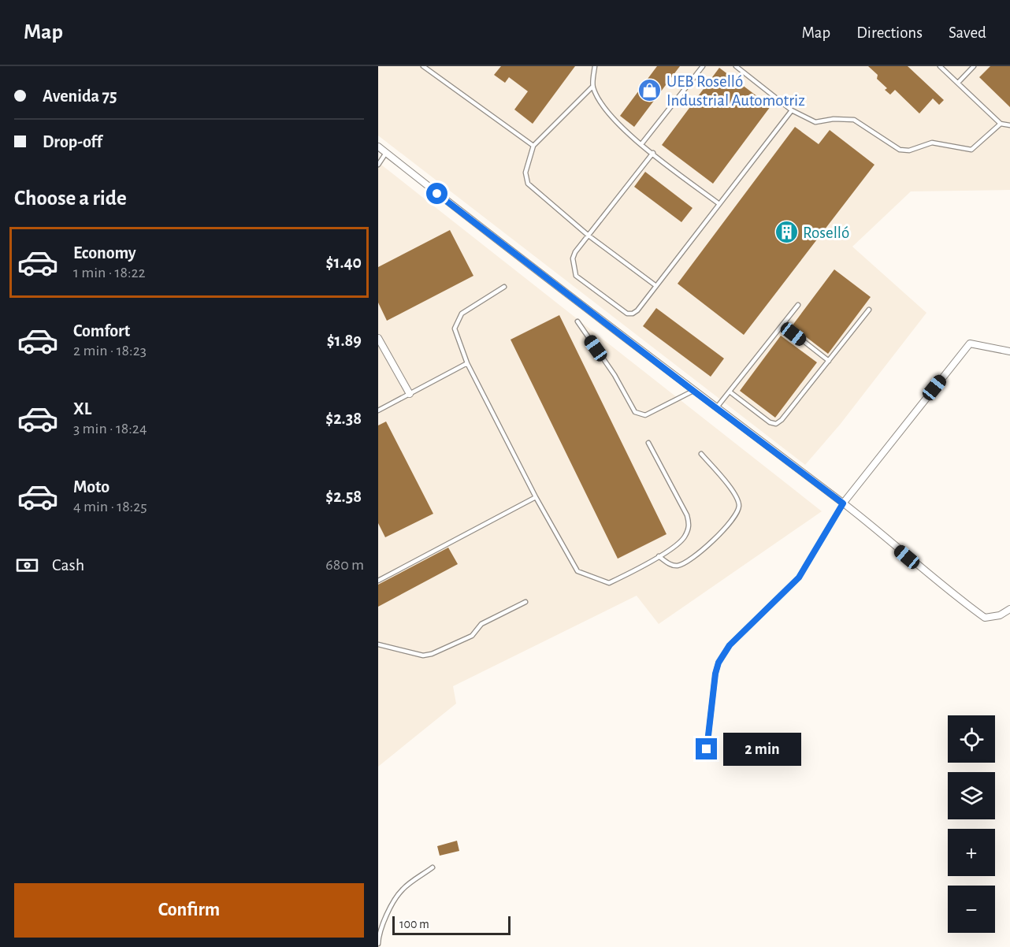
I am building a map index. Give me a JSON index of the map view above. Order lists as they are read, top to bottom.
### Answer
{
  "places": {
    "shop": ["UEB Roselló Industrial Automotriz"],
    "building": ["Roselló"]
  },
  "scale_bar": "100 m",
  "page": {
    "header": "Map",
    "nav": ["Map", "Directions", "Saved"],
    "banner": ["Avenida 75", "Drop-off"],
    "heading": "Choose a ride",
    "list": [
      {
        "name": "Economy",
        "note": "1 min · 18:22",
        "value": "$1.40"
      },
      {
        "name": "Comfort",
        "note": "2 min · 18:23",
        "value": "$1.89"
      },
      {
        "name": "XL",
        "note": "3 min · 18:24",
        "value": "$2.38"
      },
      {
        "name": "Moto",
        "note": "4 min · 18:25",
        "value": "$2.58"
      }
    ],
    "pay": ["Cash", "680 m"],
    "map_buttons": ["+", "−"],
    "bubble": "2 min",
    "buttons": "Confirm",
    "scale": "100 m"
  }
}
